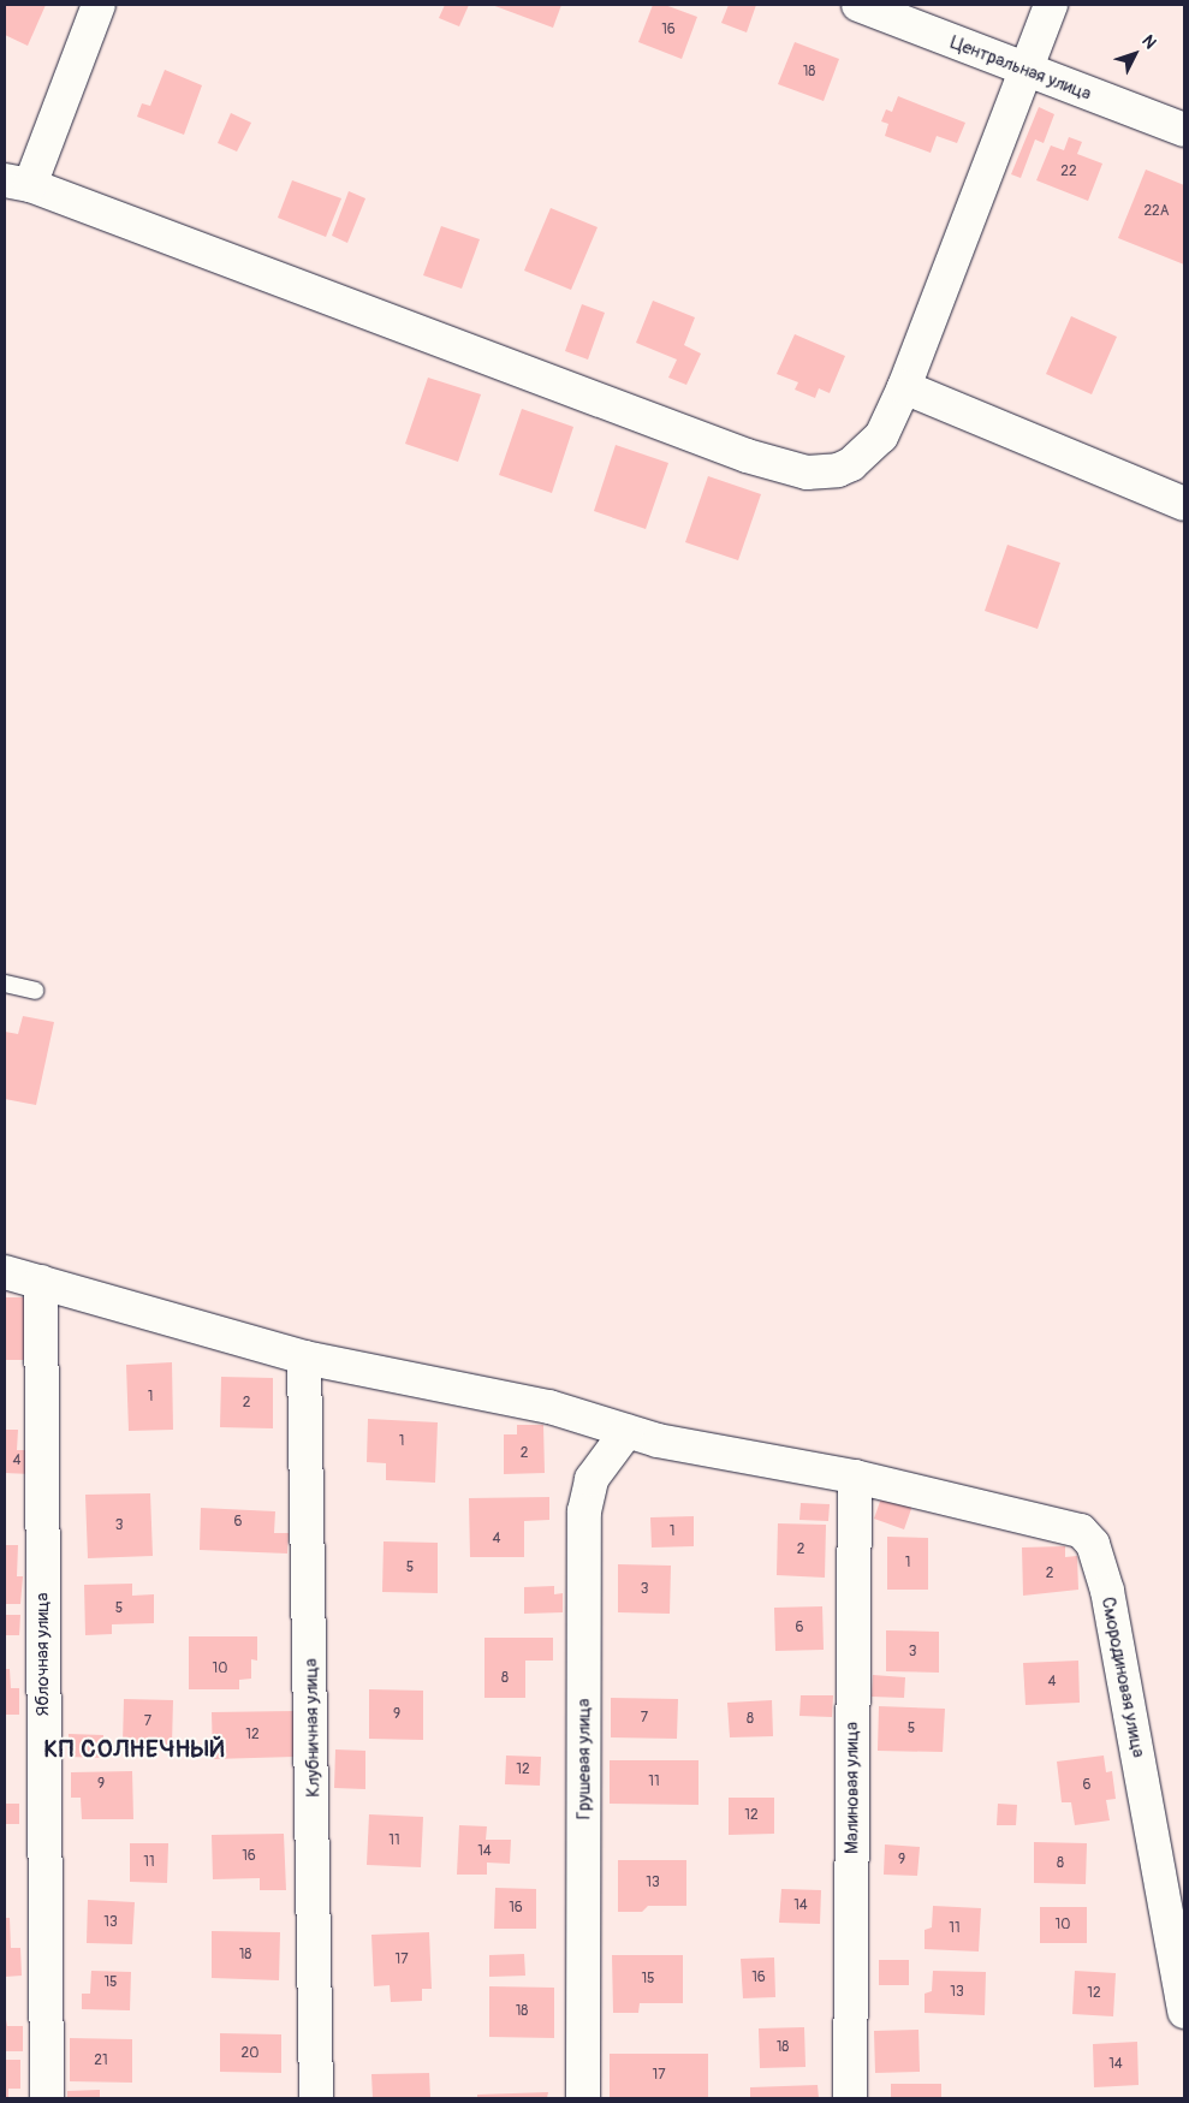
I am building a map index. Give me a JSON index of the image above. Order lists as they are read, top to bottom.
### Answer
{
  "streets": {
    "street": [
      "Центральная улица",
      "Яблочная улица",
      "Смородиновая улица",
      "Клубничная улица",
      "Грушевая улица",
      "Малиновая улица"
    ]
  },
  "crossings": [
    ["Яблочная улица", "Смородиновая улица"],
    ["Смородиновая улица", "Клубничная улица"],
    ["Смородиновая улица", "Грушевая улица"],
    ["Смородиновая улица", "Малиновая улица"]
  ],
  "districts": ["КП СОЛНЕЧНЫЙ"],
  "house_numbers": [
    "16",
    "18",
    "22",
    "22А",
    "1",
    "2",
    "1",
    "2",
    "4",
    "6",
    "3",
    "1",
    "4",
    "2",
    "1",
    "5",
    "2",
    "3",
    "5",
    "6",
    "3",
    "10",
    "8",
    "4",
    "9",
    "7",
    "8",
    "7",
    "5",
    "12",
    "12",
    "11",
    "9",
    "6",
    "12",
    "11",
    "14",
    "16",
    "9",
    "11",
    "8",
    "13",
    "14",
    "16",
    "13",
    "10",
    "11",
    "18",
    "17",
    "16",
    "15",
    "15",
    "13",
    "12",
    "18",
    "18",
    "20",
    "21",
    "14",
    "17"
  ],
  "north": "top right"
}
